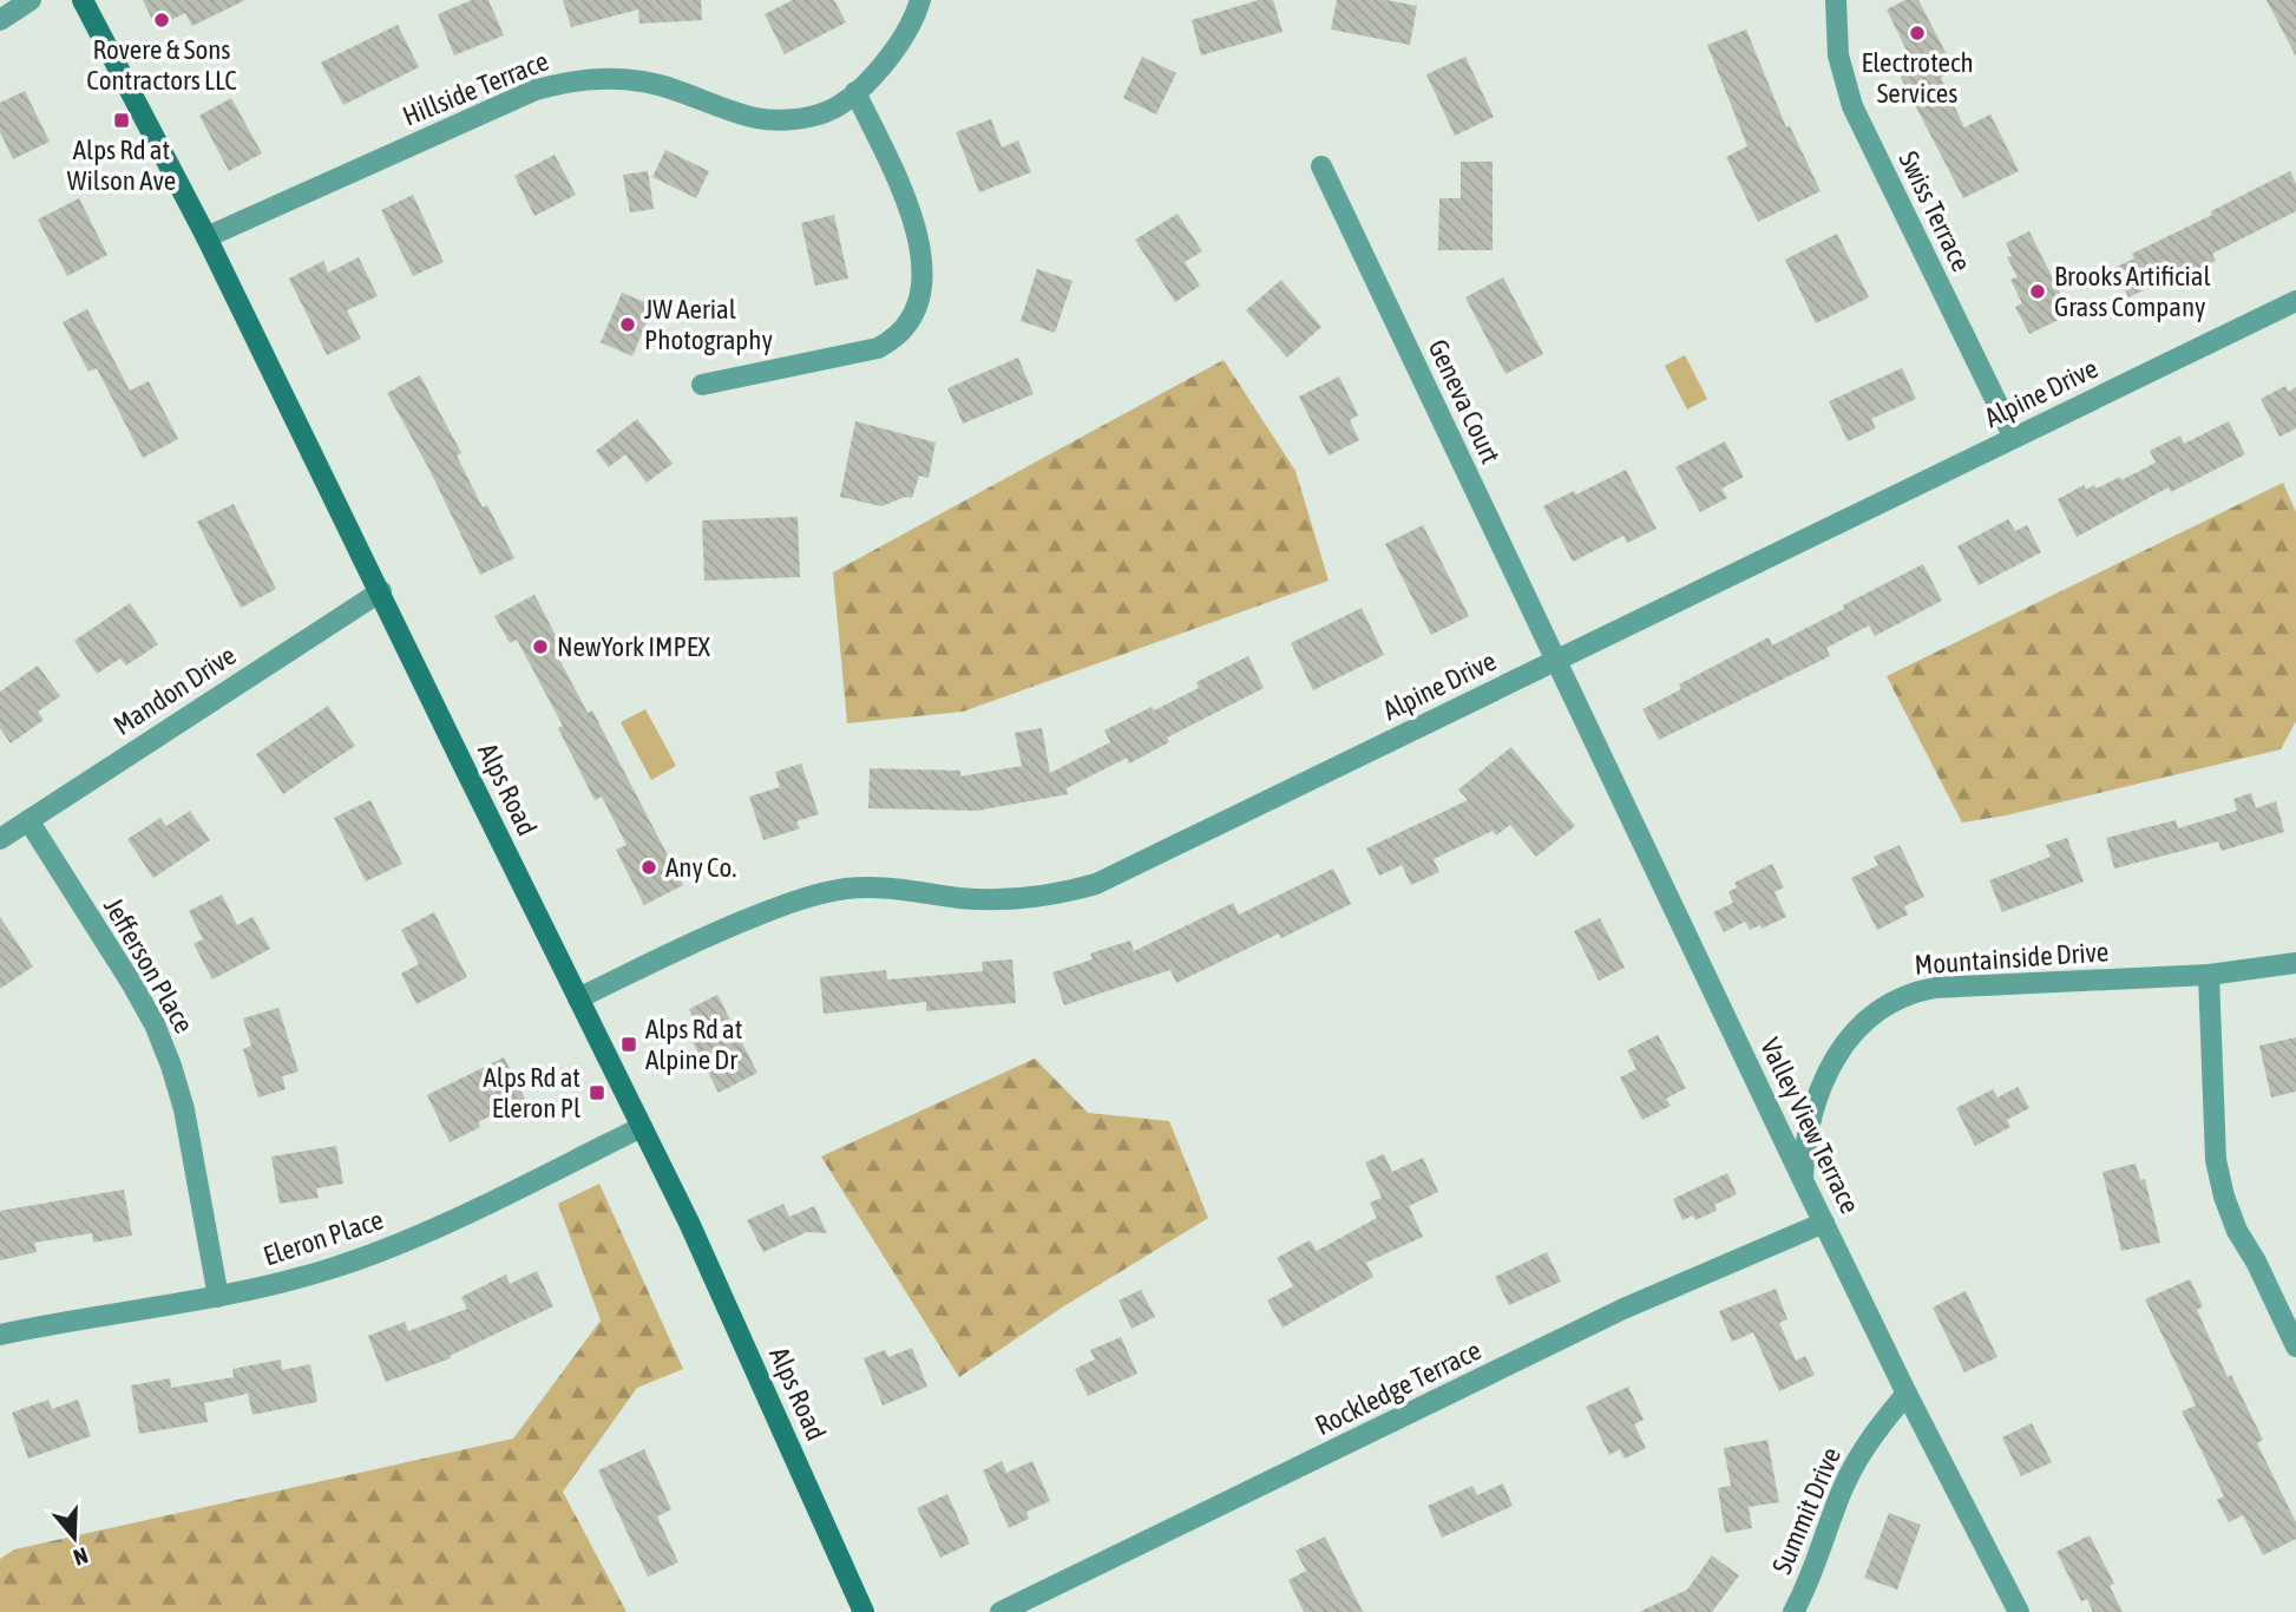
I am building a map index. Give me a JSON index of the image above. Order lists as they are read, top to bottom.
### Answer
{
  "streets": {
    "main road": ["Alps Road"],
    "street": [
      "Hillside Terrace",
      "Swiss Terrace",
      "Alpine Drive",
      "Geneva Court",
      "Mandon Drive",
      "Mountainside Drive",
      "Jefferson Place",
      "Valley View Terrace",
      "Eleron Place",
      "Rockledge Terrace",
      "Summit Drive"
    ]
  },
  "crossings": [
    ["Hillside Terrace", "Alps Road"],
    ["Swiss Terrace", "Alpine Drive"],
    ["Alpine Drive", "Geneva Court"],
    ["Alpine Drive", "Alps Road"],
    ["Alpine Drive", "Valley View Terrace"],
    ["Geneva Court", "Valley View Terrace"],
    ["Mandon Drive", "Alps Road"],
    ["Mandon Drive", "Jefferson Place"],
    ["Alps Road", "Eleron Place"],
    ["Mountainside Drive", "Valley View Terrace"],
    ["Jefferson Place", "Eleron Place"],
    ["Valley View Terrace", "Rockledge Terrace"],
    ["Valley View Terrace", "Summit Drive"]
  ],
  "places": {
    "other": [
      "Rovere & Sons Contractors LLC",
      "Electrotech Services",
      "Brooks Artificial Grass Company",
      "JW Aerial Photography",
      "NewYork IMPEX",
      "Any Co."
    ],
    "transit": ["Alps Rd at Wilson Ave", "Alps Rd at Alpine Dr", "Alps Rd at Eleron Pl"]
  },
  "north": "bottom"
}
